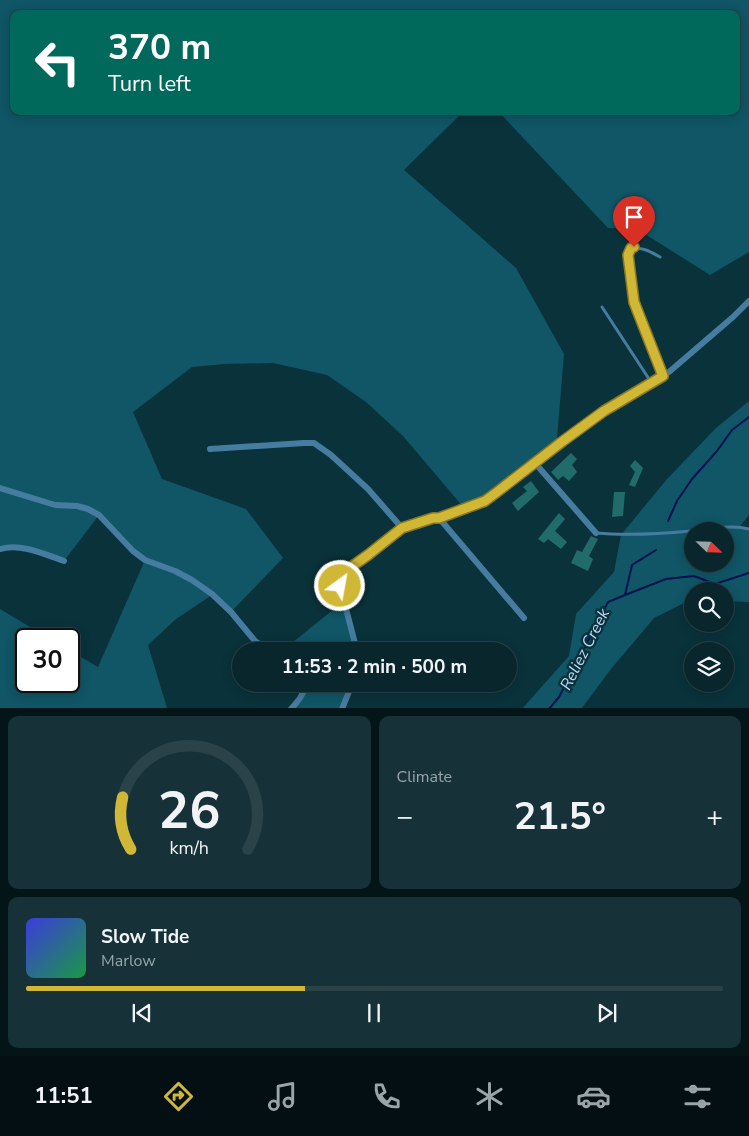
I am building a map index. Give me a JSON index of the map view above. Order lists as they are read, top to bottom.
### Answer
{
  "water": ["Reliez Creek"],
  "north": "bottom right",
  "page": {
    "turn": ["370 m", "Turn left"],
    "limit": "30",
    "trip": "11:53 · 2 min · 500 m",
    "tile": "Climate",
    "heat": ["−", "21.5°", "+"],
    "song": ["Slow Tide", "Marlow"],
    "tabs": "11:51",
    "gauge": ["26", "km/h"]
  }
}
